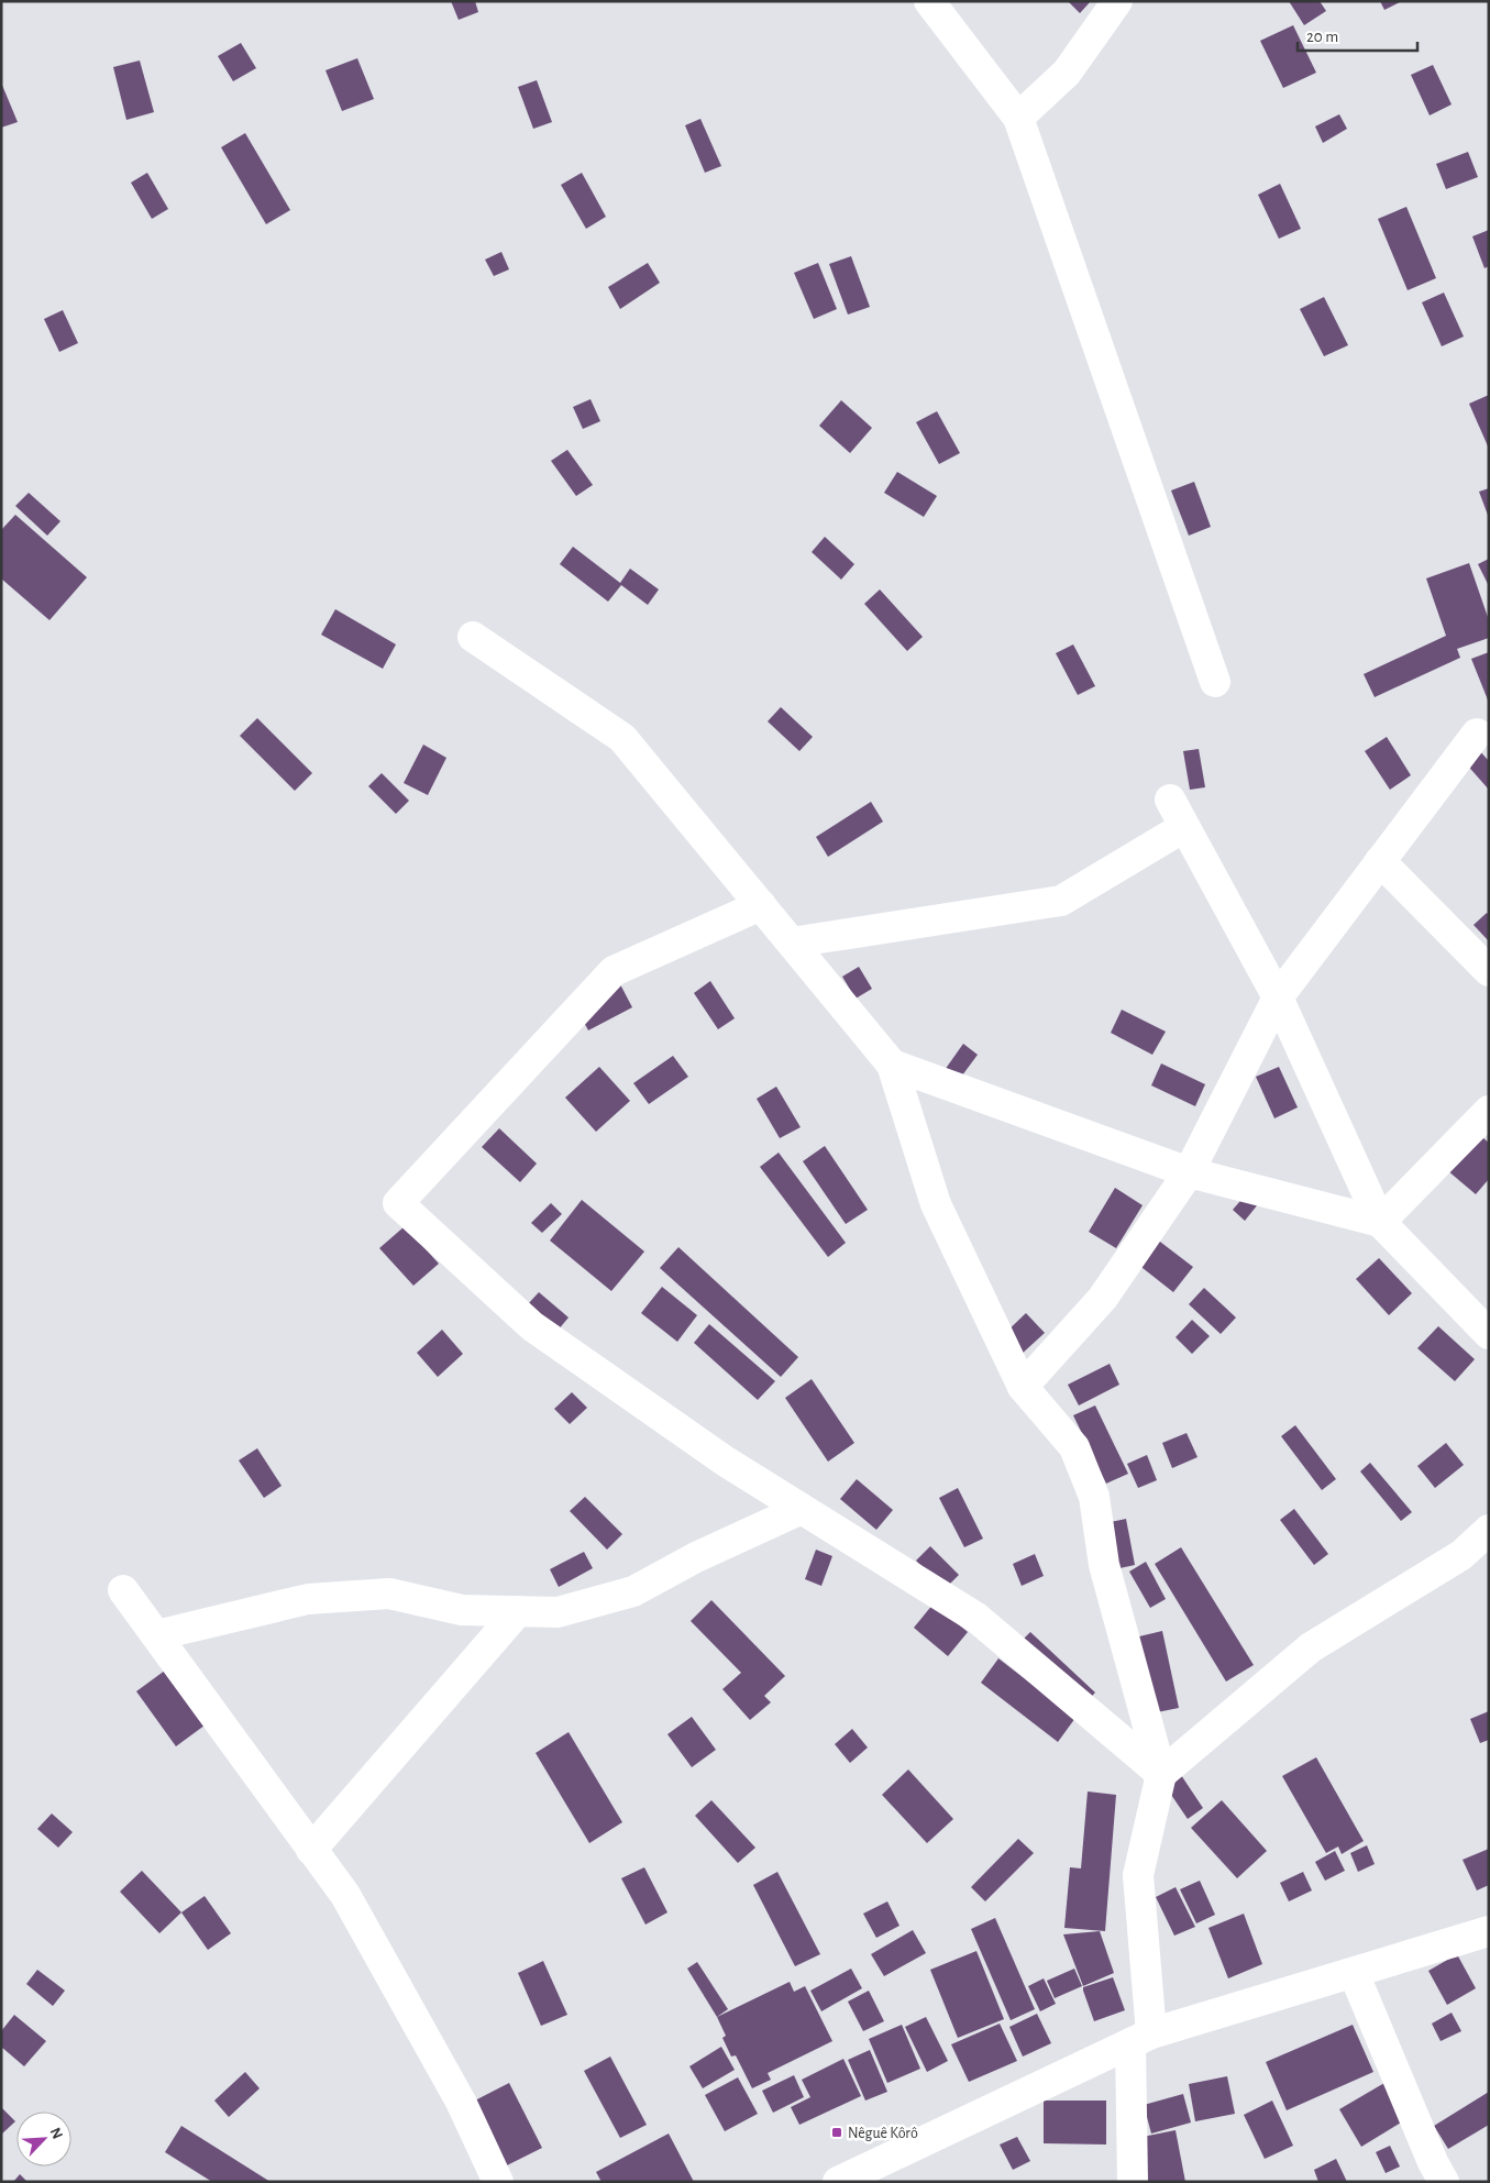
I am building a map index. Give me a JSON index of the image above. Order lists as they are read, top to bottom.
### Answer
{
  "places": {
    "transit": ["Nêguê Kôrô"]
  },
  "scale_bar": "20 m",
  "north": "top right"
}
